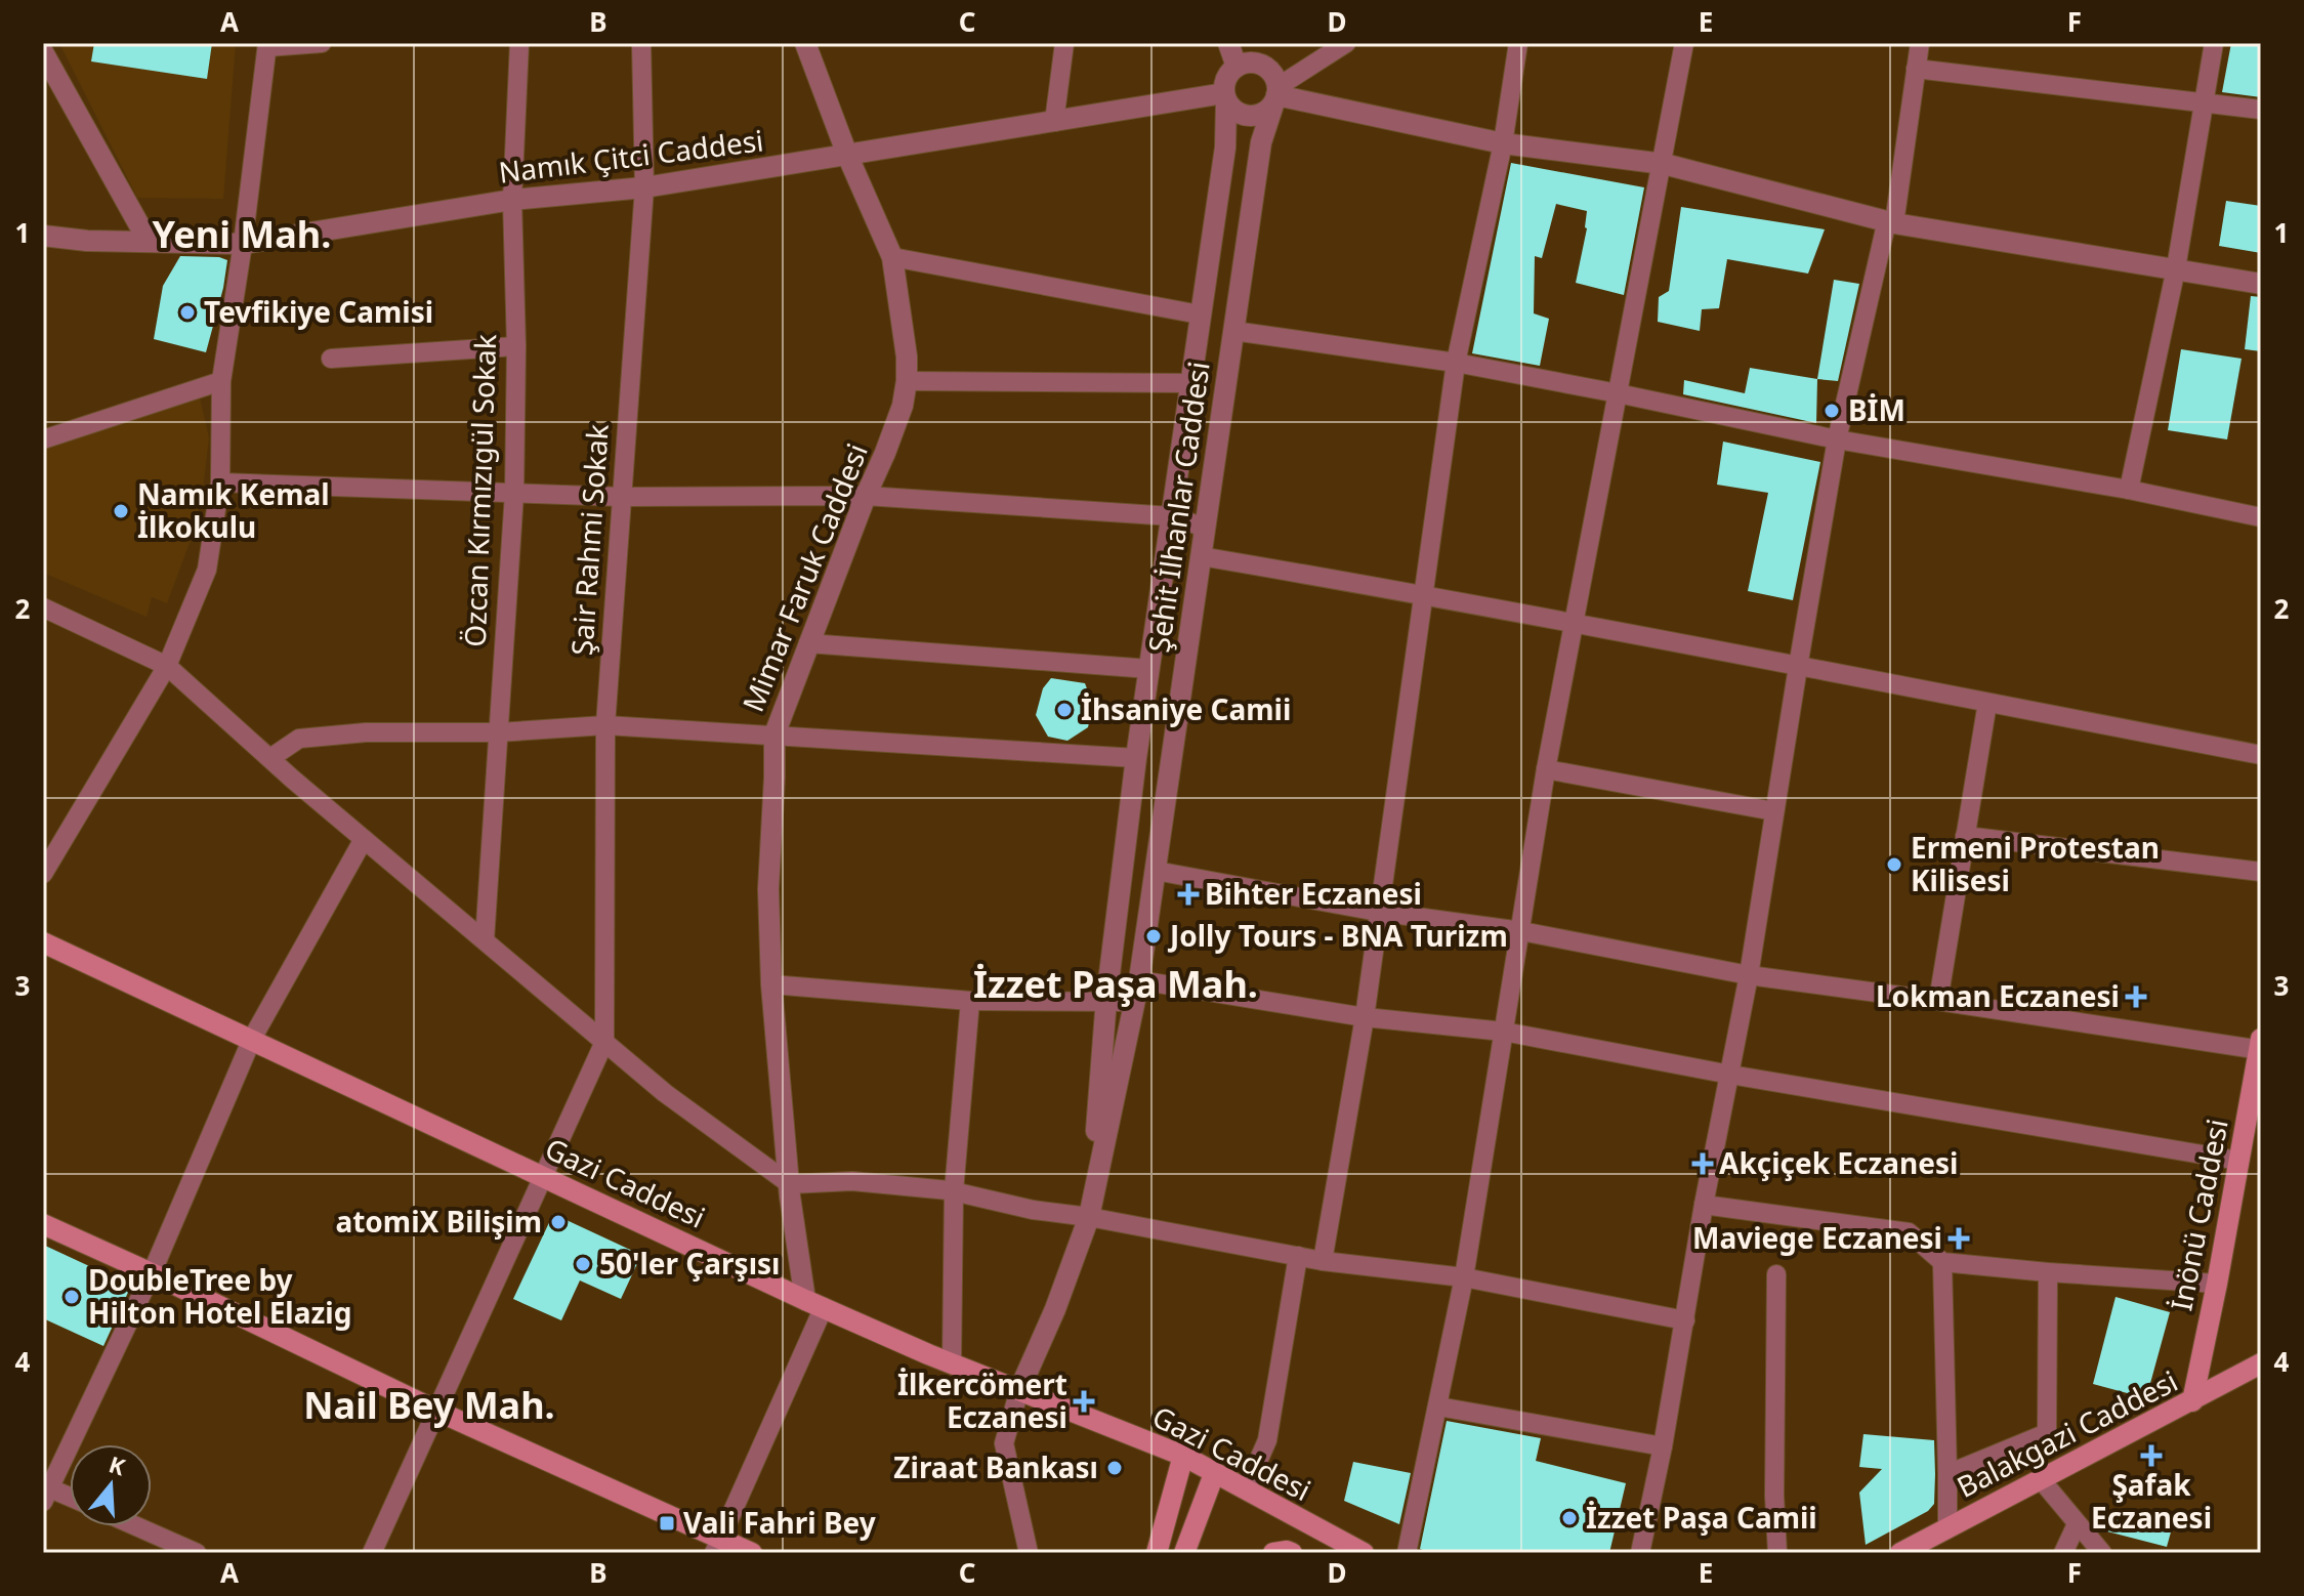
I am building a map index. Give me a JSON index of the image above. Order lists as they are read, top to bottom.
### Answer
{
  "streets": {
    "main road": ["Gazi Caddesi", "İnönü Caddesi", "Balakgazi Caddesi"],
    "street": [
      "Namık Çitci Caddesi",
      "Özcan Kırmızıgül Sokak",
      "Şehit İlhanlar Caddesi",
      "Şair Rahmi Sokak",
      "Mimar Faruk Caddesi"
    ]
  },
  "crossings": [
    ["Namık Çitci Caddesi", "Özcan Kırmızıgül Sokak"],
    ["Namık Çitci Caddesi", "Şehit İlhanlar Caddesi"],
    ["Namık Çitci Caddesi", "Şair Rahmi Sokak"],
    ["Namık Çitci Caddesi", "Mimar Faruk Caddesi"],
    ["Mimar Faruk Caddesi", "Gazi Caddesi"],
    ["İnönü Caddesi", "Balakgazi Caddesi"]
  ],
  "districts": ["Yeni Mah.", "İzzet Paşa Mah.", "Nail Bey Mah."],
  "places": {
    "other": [
      "Tevfikiye Camisi",
      "BİM",
      "Namık Kemal İlkokulu",
      "İhsaniye Camii",
      "Ermeni Protestan Kilisesi",
      "Jolly Tours - BNA Turizm",
      "atomiX Bilişim",
      "50'ler Çarşısı",
      "DoubleTree by Hilton Hotel Elazig",
      "Ziraat Bankası",
      "İzzet Paşa Camii"
    ],
    "health": [
      "Bihter Eczanesi",
      "Lokman Eczanesi",
      "Akçiçek Eczanesi",
      "Maviege Eczanesi",
      "İlkercömert Eczanesi",
      "Şafak Eczanesi"
    ],
    "transit": ["Vali Fahri Bey"]
  },
  "north": "top",
  "grid": {
    "columns": [
      "A",
      "B",
      "C",
      "D",
      "E",
      "F"
    ],
    "rows": [
      "1",
      "2",
      "3",
      "4"
    ]
  }
}
